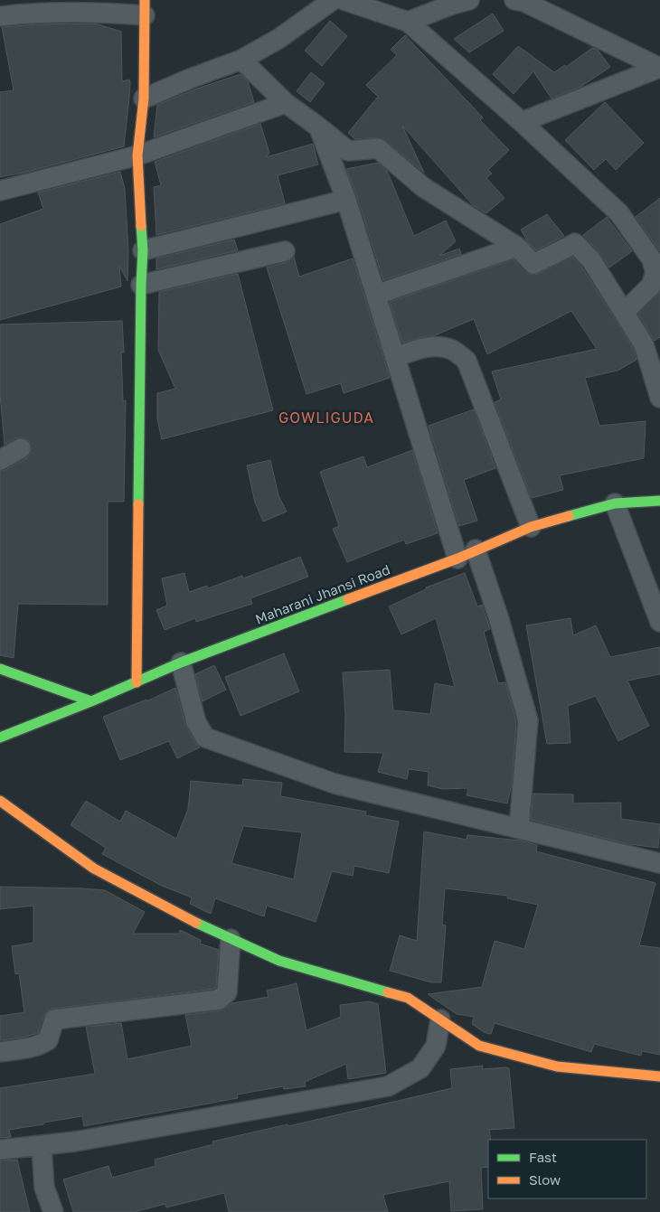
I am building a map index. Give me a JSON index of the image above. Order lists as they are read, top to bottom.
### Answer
{
  "streets": {
    "street": ["Maharani Jhansi Road"]
  },
  "districts": ["GOWLIGUDA"],
  "legend": ["Fast", "Slow"]
}
